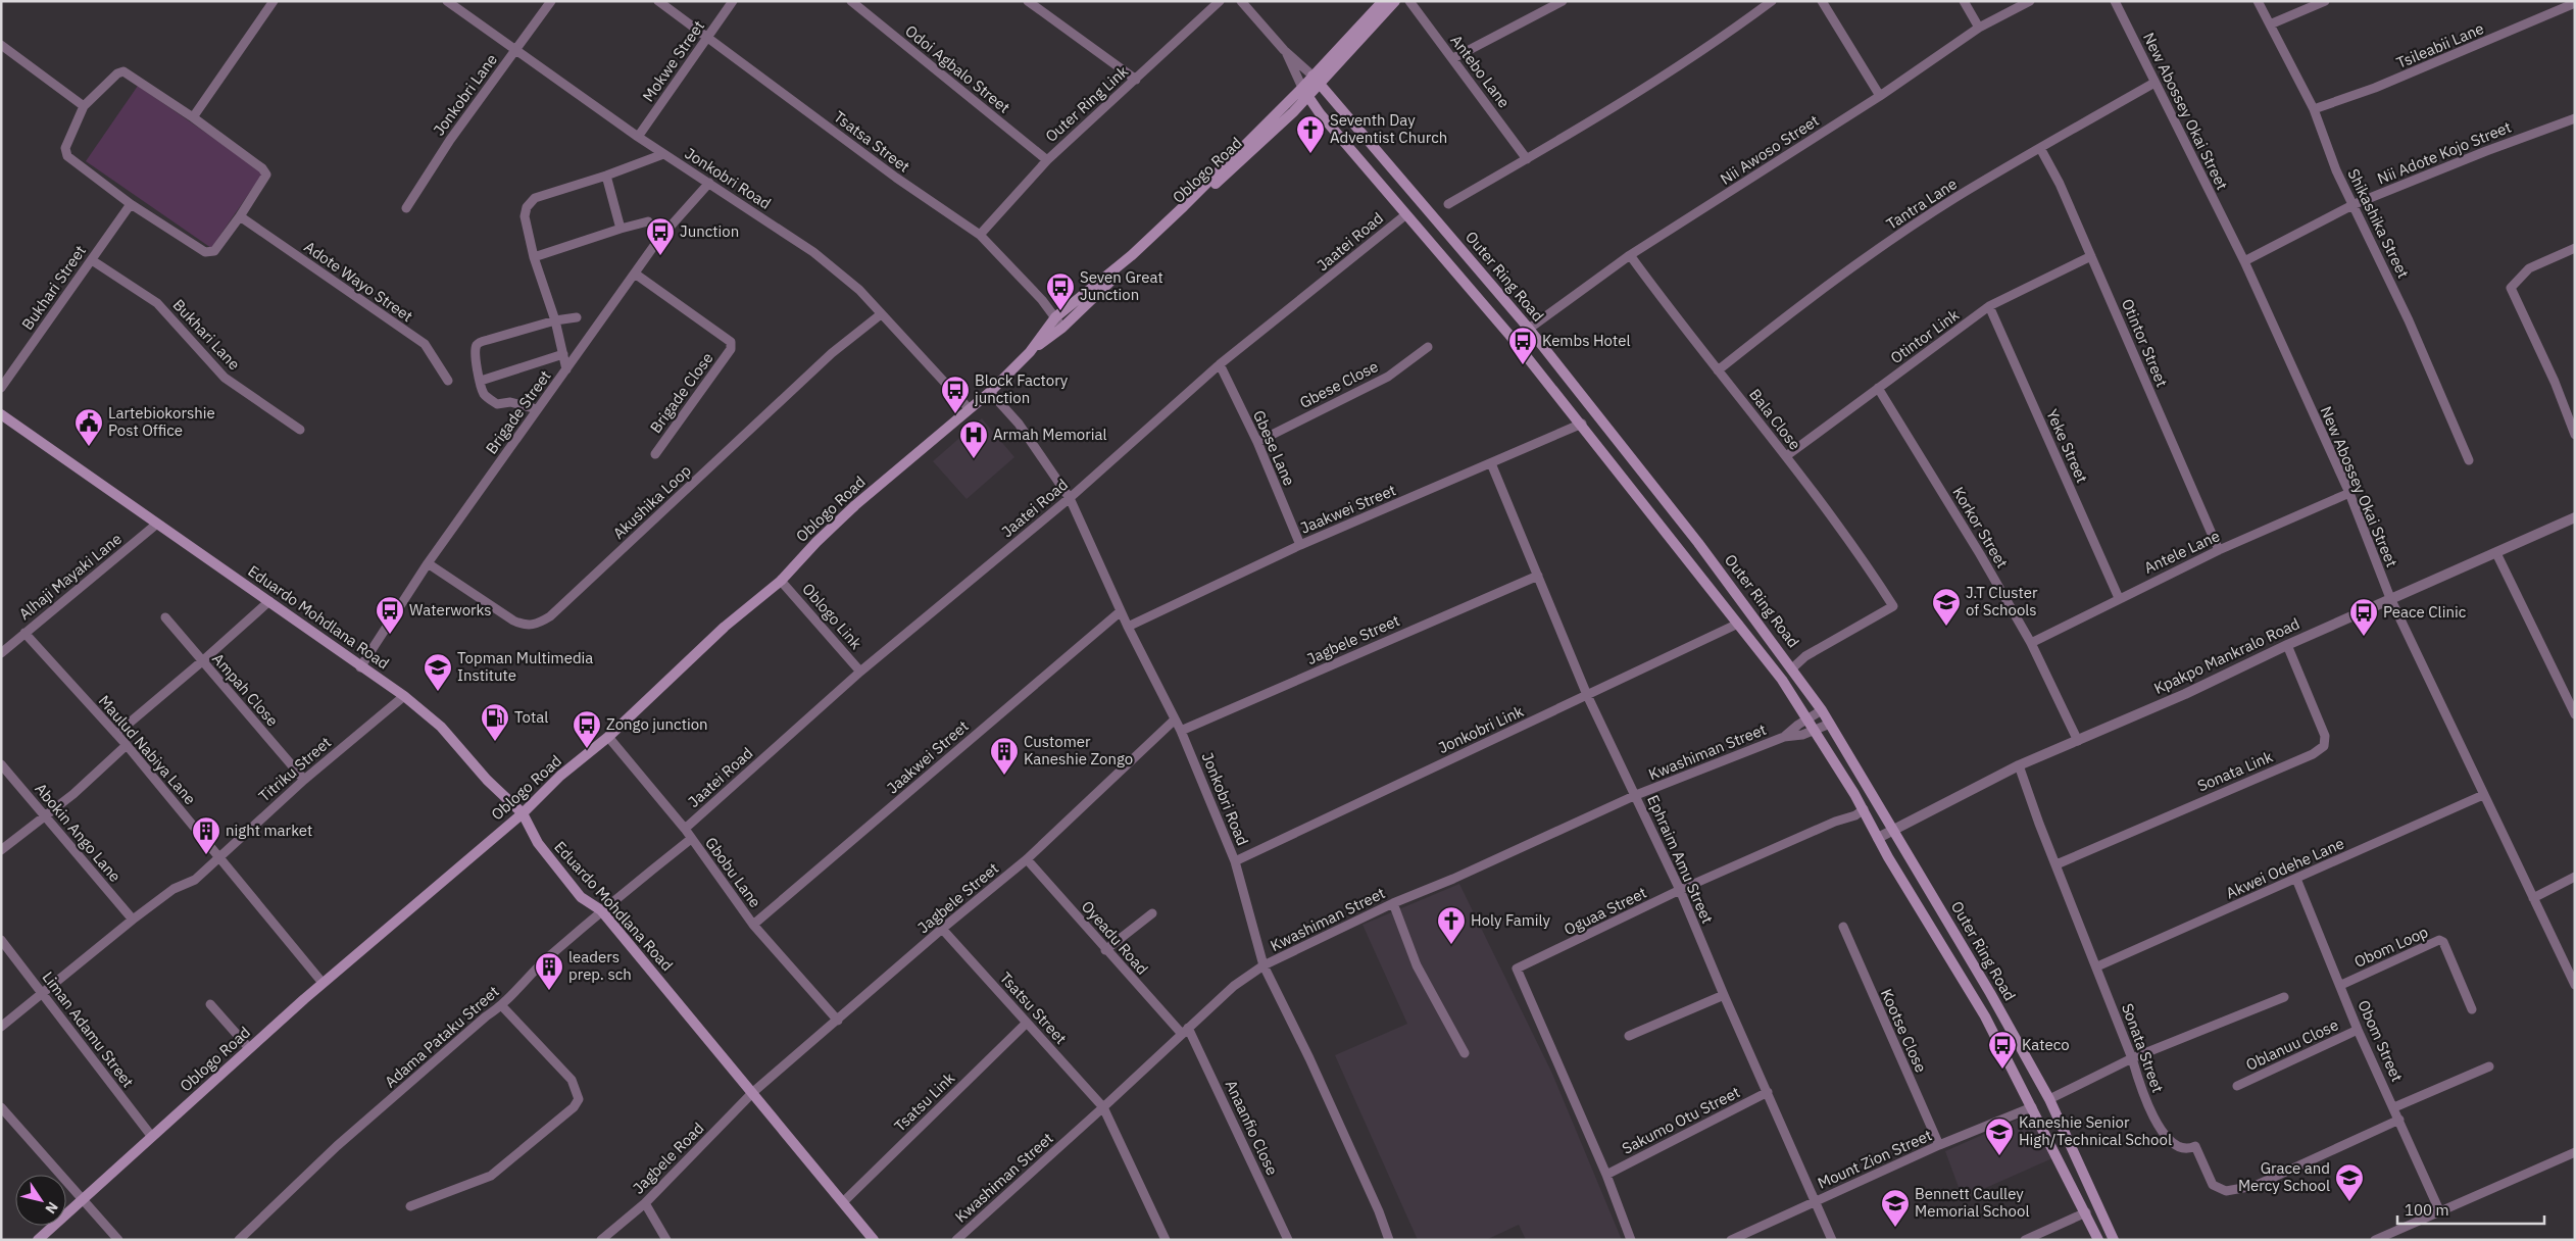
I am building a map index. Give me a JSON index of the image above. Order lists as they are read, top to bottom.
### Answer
{
  "streets": {
    "main road": ["Oblogo Road", "Outer Ring Road", "Eduardo Mohdlana Road"],
    "street": [
      "Tsileabii Lane",
      "Mokwe Street",
      "Odoi Agbalo Street",
      "Antebo Lane",
      "Jonkobri Lane",
      "Outer Ring Link",
      "New Abossey Okai Street",
      "Tsatsa Street",
      "Nii Awoso Street",
      "Nii Adote Kojo Street",
      "Jonkobri Road",
      "Tantra Lane",
      "Shikashika Street",
      "Jaatei Road",
      "Adote Wayo Street",
      "Bukhari Street",
      "Bukhari Lane",
      "Otintor Link",
      "Otintor Street",
      "Gbese Close",
      "Brigade Close",
      "Brigade Street",
      "Bala Close",
      "Yeke Street",
      "Gbese Lane",
      "Akushika Loop",
      "Jaakwei Street",
      "Korkor Street",
      "Antele Lane",
      "Alhaji Mayaki Lane",
      "Oblogo Link",
      "Jagbele Street",
      "Kpakpo Mankralo Road",
      "Ampah Close",
      "Jonkobri Link",
      "Maulud Nabiya Lane",
      "Kwashiman Street",
      "Titriku Street",
      "Sonata Link",
      "Abokin Ango Lane",
      "Ephraim Amu Street",
      "Akwei Odehe Lane",
      "Gbobu Lane",
      "Oguaa Street",
      "Oyeadu Road",
      "Obom Loop",
      "Tsatsu Street",
      "Liman Adamu Street",
      "Kootse Close",
      "Adama Pataku Street",
      "Obom Street",
      "Oblanuu Close",
      "Sonata Street",
      "Tsatsu Link",
      "Sakumo Otu Street",
      "Anaanfio Close",
      "Jagbele Road",
      "Mount Zion Street"
    ]
  },
  "crossings": [
    ["Tsileabii Lane", "Shikashika Street"],
    ["Mokwe Street", "Tsatsa Street"],
    ["Mokwe Street", "Jonkobri Road"],
    ["Odoi Agbalo Street", "Outer Ring Link"],
    ["Jonkobri Lane", "Jonkobri Road"],
    ["Outer Ring Link", "Tsatsa Street"],
    ["New Abossey Okai Street", "Nii Adote Kojo Street"],
    ["New Abossey Okai Street", "Tantra Lane"],
    ["New Abossey Okai Street", "Antele Lane"],
    ["New Abossey Okai Street", "Kpakpo Mankralo Road"],
    ["New Abossey Okai Street", "Akwei Odehe Lane"],
    ["Tsatsa Street", "Oblogo Road"],
    ["Nii Awoso Street", "Outer Ring Road"],
    ["Nii Awoso Street", "Bala Close"],
    ["Nii Adote Kojo Street", "Shikashika Street"],
    ["Oblogo Road", "Jonkobri Road"],
    ["Oblogo Road", "Outer Ring Road"],
    ["Oblogo Road", "Oblogo Link"],
    ["Oblogo Road", "Eduardo Mohdlana Road"],
    ["Oblogo Road", "Maulud Nabiya Lane"],
    ["Oblogo Road", "Gbobu Lane"],
    ["Oblogo Road", "Liman Adamu Street"],
    ["Jonkobri Road", "Jaatei Road"],
    ["Jonkobri Road", "Brigade Street"],
    ["Jonkobri Road", "Akushika Loop"],
    ["Jonkobri Road", "Jaakwei Street"],
    ["Jonkobri Road", "Jagbele Street"],
    ["Jonkobri Road", "Jonkobri Link"],
    ["Jonkobri Road", "Kwashiman Street"],
    ["Tantra Lane", "Otintor Street"],
    ["Tantra Lane", "Bala Close"],
    ["Jaatei Road", "Outer Ring Road"],
    ["Jaatei Road", "Gbese Lane"],
    ["Jaatei Road", "Oblogo Link"],
    ["Jaatei Road", "Gbobu Lane"],
    ["Outer Ring Road", "Bala Close"],
    ["Outer Ring Road", "Jaakwei Street"],
    ["Outer Ring Road", "Kpakpo Mankralo Road"],
    ["Outer Ring Road", "Jonkobri Link"],
    ["Outer Ring Road", "Kwashiman Street"],
    ["Outer Ring Road", "Oguaa Street"],
    ["Outer Ring Road", "Mount Zion Street"],
    ["Bukhari Street", "Bukhari Lane"],
    ["Otintor Link", "Otintor Street"],
    ["Otintor Link", "Bala Close"],
    ["Otintor Link", "Yeke Street"],
    ["Otintor Link", "Korkor Street"],
    ["Otintor Street", "Antele Lane"],
    ["Gbese Close", "Gbese Lane"],
    ["Brigade Close", "Brigade Street"],
    ["Brigade Street", "Akushika Loop"],
    ["Brigade Street", "Eduardo Mohdlana Road"],
    ["Yeke Street", "Antele Lane"],
    ["Gbese Lane", "Jaakwei Street"],
    ["Jaakwei Street", "Ephraim Amu Street"],
    ["Jaakwei Street", "Gbobu Lane"],
    ["Korkor Street", "Antele Lane"],
    ["Korkor Street", "Kpakpo Mankralo Road"],
    ["Alhaji Mayaki Lane", "Eduardo Mohdlana Road"],
    ["Alhaji Mayaki Lane", "Maulud Nabiya Lane"],
    ["Eduardo Mohdlana Road", "Jagbele Street"],
    ["Eduardo Mohdlana Road", "Titriku Street"],
    ["Eduardo Mohdlana Road", "Adama Pataku Street"],
    ["Eduardo Mohdlana Road", "Tsatsu Link"],
    ["Eduardo Mohdlana Road", "Jagbele Road"],
    ["Jagbele Street", "Ephraim Amu Street"],
    ["Jagbele Street", "Gbobu Lane"],
    ["Jagbele Street", "Oyeadu Road"],
    ["Jagbele Street", "Tsatsu Street"],
    ["Jagbele Street", "Jagbele Road"],
    ["Kpakpo Mankralo Road", "Sonata Link"],
    ["Kpakpo Mankralo Road", "Sonata Street"],
    ["Ampah Close", "Titriku Street"],
    ["Jonkobri Link", "Ephraim Amu Street"],
    ["Maulud Nabiya Lane", "Titriku Street"],
    ["Kwashiman Street", "Ephraim Amu Street"],
    ["Kwashiman Street", "Oyeadu Road"],
    ["Kwashiman Street", "Tsatsu Street"],
    ["Kwashiman Street", "Anaanfio Close"],
    ["Titriku Street", "Abokin Ango Lane"],
    ["Titriku Street", "Liman Adamu Street"],
    ["Sonata Link", "Sonata Street"],
    ["Ephraim Amu Street", "Oguaa Street"],
    ["Ephraim Amu Street", "Sakumo Otu Street"],
    ["Ephraim Amu Street", "Mount Zion Street"],
    ["Akwei Odehe Lane", "Obom Street"],
    ["Akwei Odehe Lane", "Sonata Street"],
    ["Gbobu Lane", "Adama Pataku Street"],
    ["Oguaa Street", "Sakumo Otu Street"],
    ["Oyeadu Road", "Anaanfio Close"],
    ["Obom Loop", "Obom Street"],
    ["Tsatsu Street", "Tsatsu Link"],
    ["Kootse Close", "Mount Zion Street"],
    ["Obom Street", "Oblanuu Close"],
    ["Obom Street", "Sonata Street"]
  ],
  "places": {
    "church": ["Seventh Day Adventist Church", "Holy Family"],
    "bus stop": [
      "Junction",
      "Seven Great Junction",
      "Kembs Hotel",
      "Block Factory junction",
      "Waterworks",
      "Peace Clinic",
      "Zongo junction",
      "Kateco"
    ],
    "public building": ["Lartebiokorshie Post Office"],
    "hospital": ["Armah Memorial"],
    "school or university": [
      "J.T Cluster of Schools",
      "Topman Multimedia Institute",
      "Kaneshie Senior High/Technical School",
      "Grace and Mercy School",
      "Bennett Caulley Memorial School"
    ],
    "fuel station": ["Total"],
    "building": ["Customer Kaneshie Zongo", "night market", "leaders prep. sch"]
  },
  "scale_bar": "100 m",
  "north": "bottom right"
}
